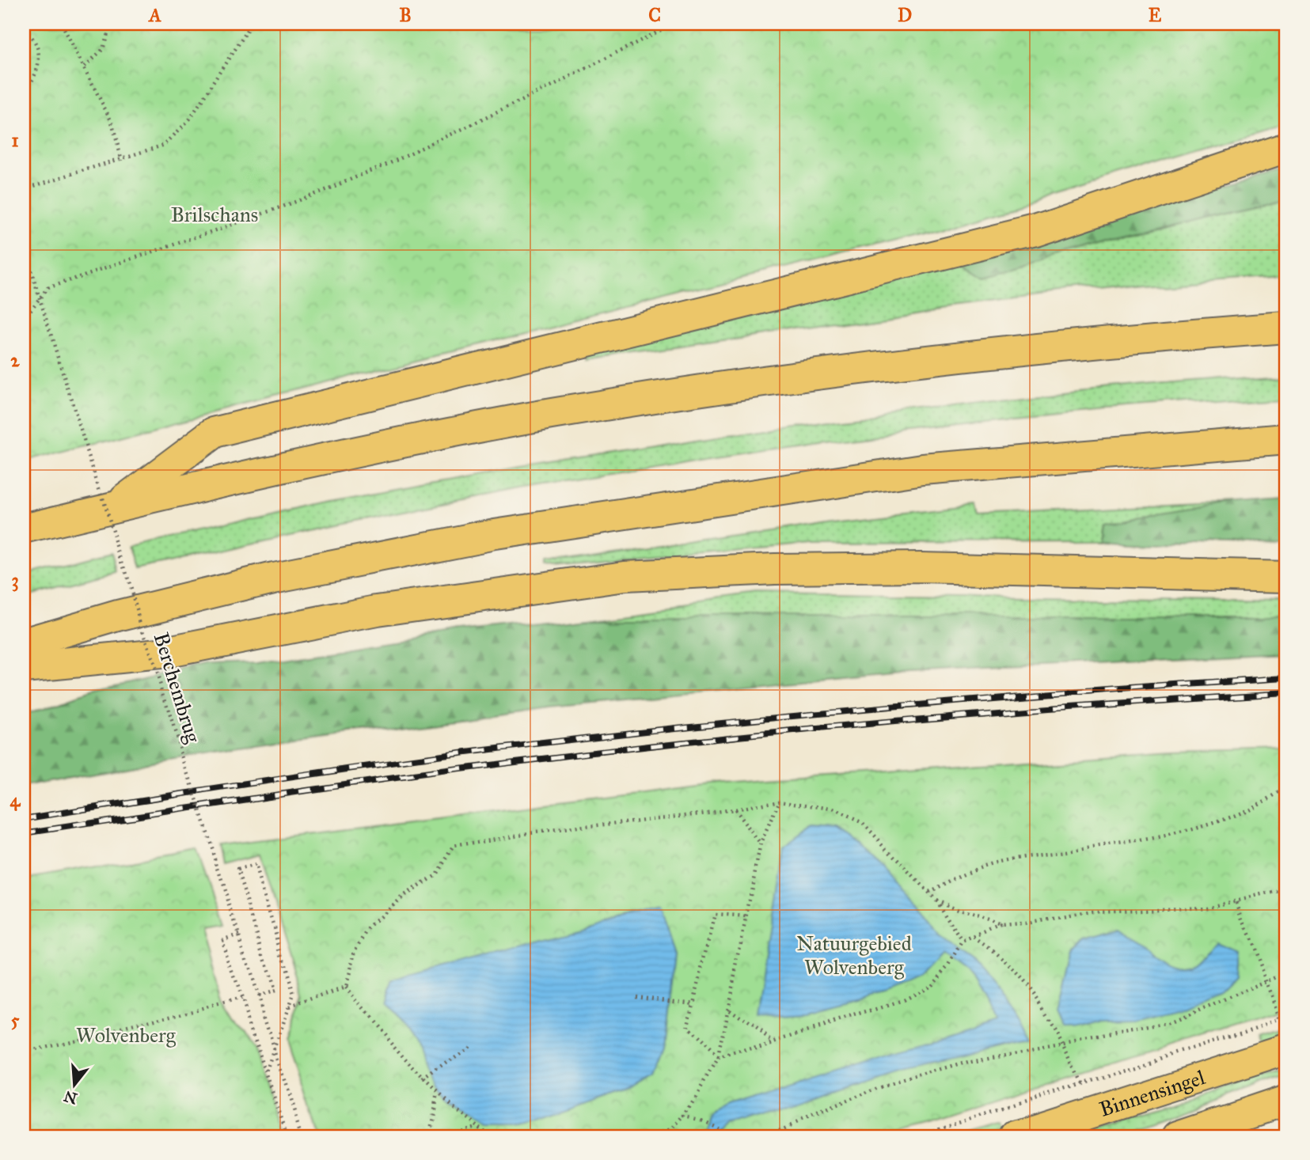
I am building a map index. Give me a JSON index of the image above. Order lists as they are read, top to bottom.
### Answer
{
  "streets": {
    "main road": ["Binnensingel"],
    "path": ["Berchembrug"]
  },
  "parks": ["Brilschans", "Natuurgebied Wolvenberg", "Wolvenberg"],
  "north": "bottom",
  "grid": {
    "columns": [
      "A",
      "B",
      "C",
      "D",
      "E"
    ],
    "rows": [
      "1",
      "2",
      "3",
      "4",
      "5"
    ]
  }
}
